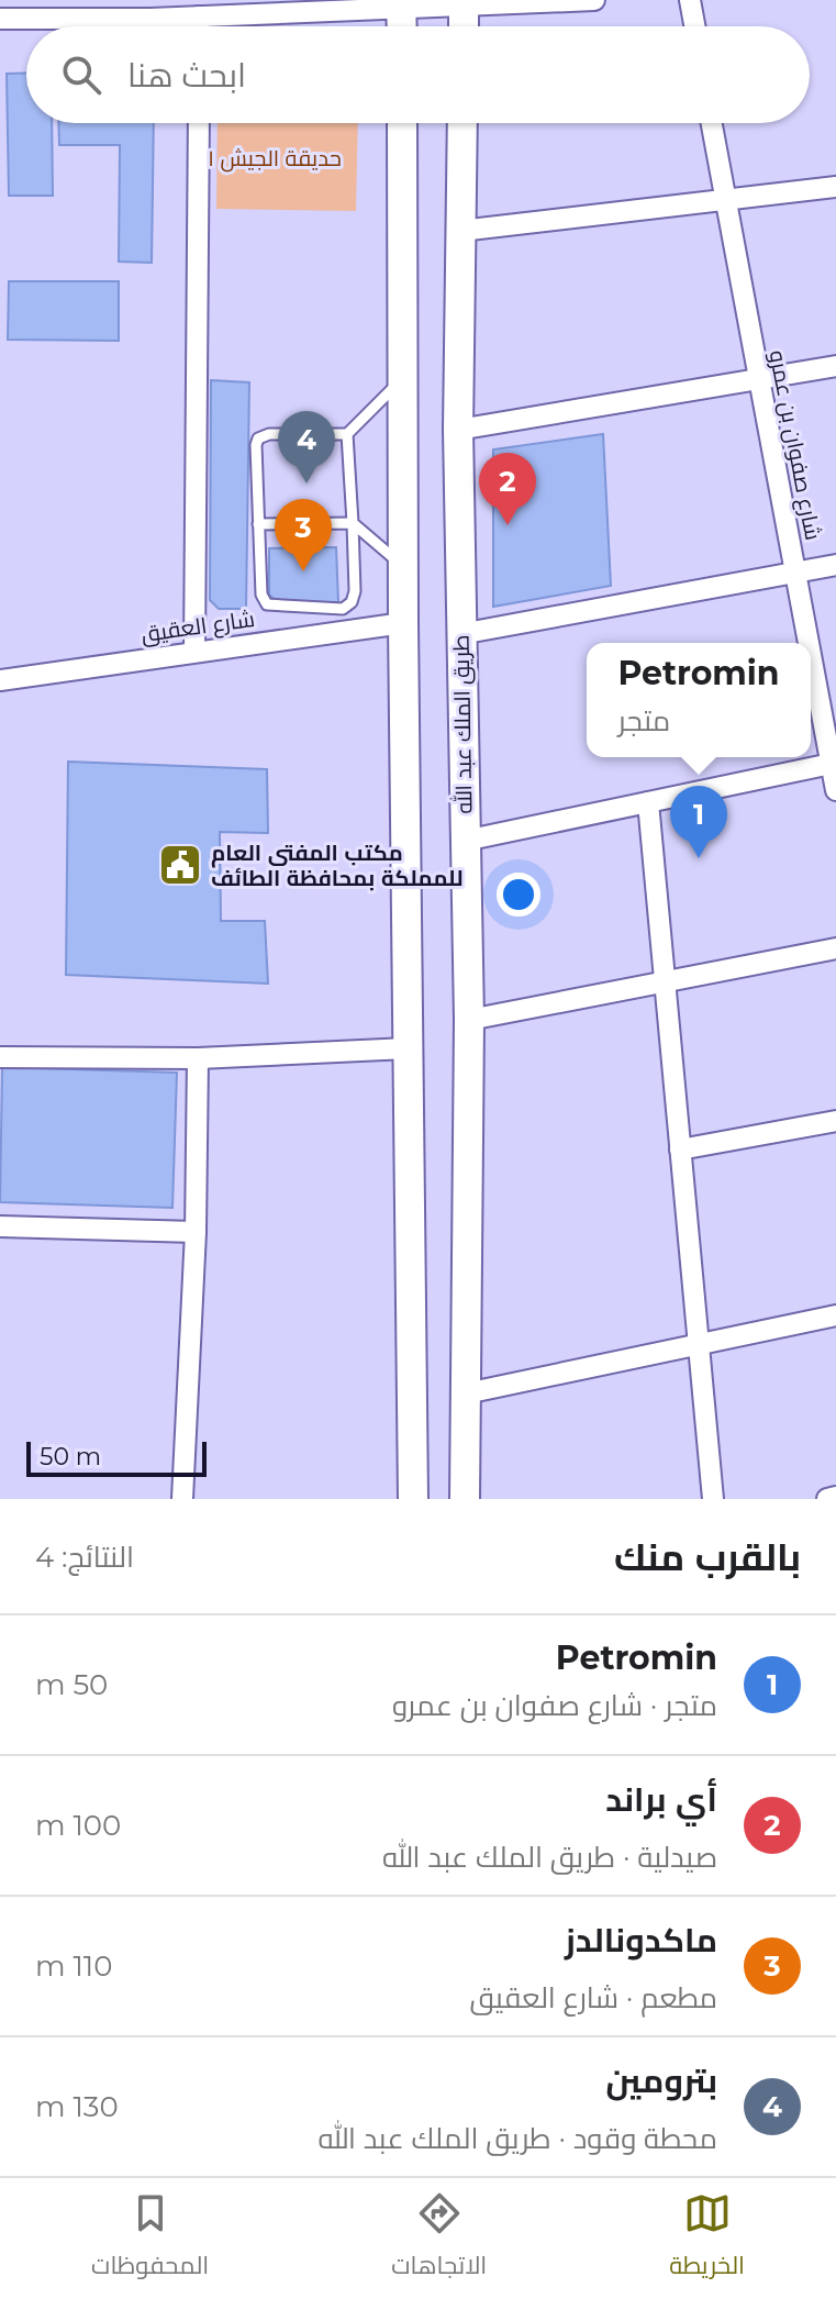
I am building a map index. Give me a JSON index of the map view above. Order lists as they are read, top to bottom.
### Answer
{
  "streets": {
    "main road": ["طريق الملك عبد الله"],
    "street": ["شارع صفوان بن عمرو", "شارع العقيق"]
  },
  "parks": ["حديقة الجيش ١"],
  "places": {
    "public building": ["مكتب المفتي العام للمملكة بمحافظة الطائف"]
  },
  "scale_bar": "50 m",
  "page": {
    "search": "ابحث هنا",
    "pins": [
      "4",
      "2",
      "3",
      "1"
    ],
    "popup": ["Petromin", "متجر"],
    "scale": "50 m",
    "heading": ["بالقرب منك", "النتائج: 4"],
    "list": [
      {
        "mark": "1",
        "name": "Petromin",
        "note": "متجر · شارع صفوان بن عمرو",
        "value": "50 m"
      },
      {
        "mark": "2",
        "name": "أي براند",
        "note": "صيدلية · طريق الملك عبد الله",
        "value": "100 m"
      },
      {
        "mark": "3",
        "name": "ماكدونالدز",
        "note": "مطعم · شارع العقيق",
        "value": "110 m"
      },
      {
        "mark": "4",
        "name": "بترومين",
        "note": "محطة وقود · طريق الملك عبد الله",
        "value": "130 m"
      }
    ],
    "nav": ["الخريطة", "الاتجاهات", "المحفوظات"]
  }
}
